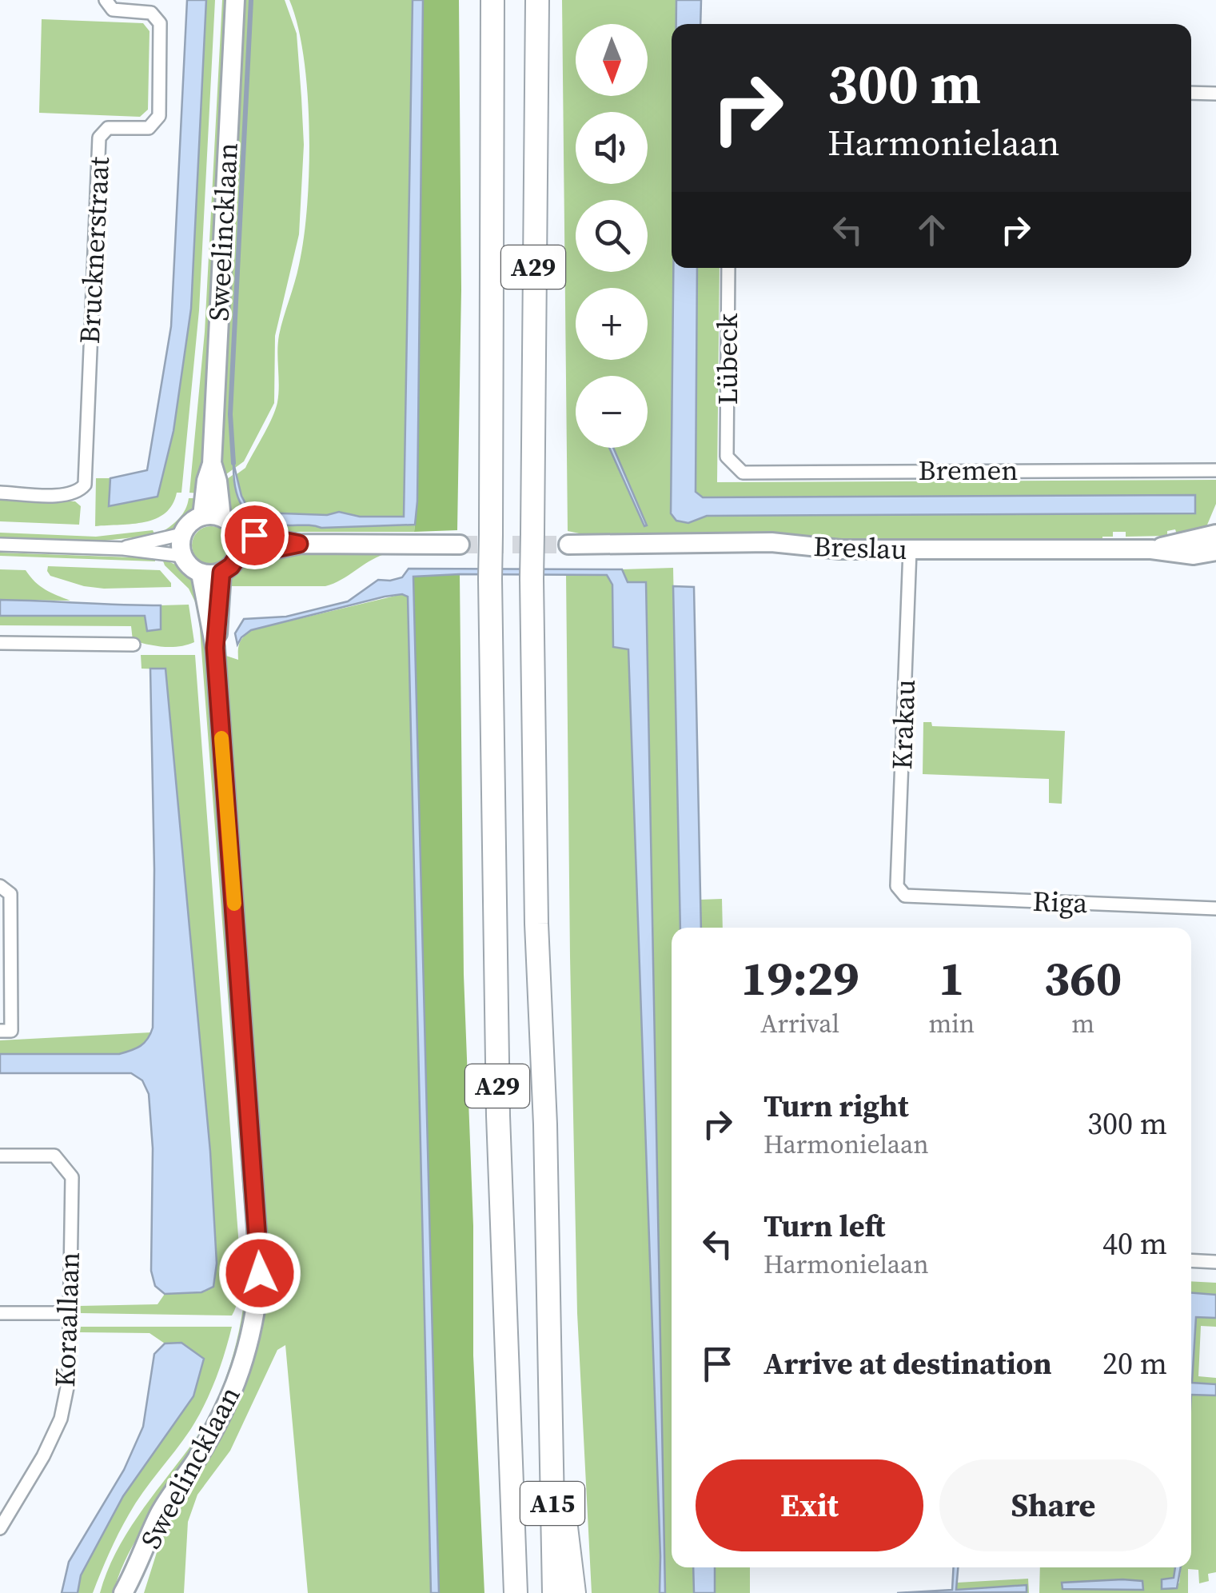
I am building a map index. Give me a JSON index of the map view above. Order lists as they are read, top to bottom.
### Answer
{
  "streets": {
    "highway": ["A29", "A15"],
    "main road": ["Sweelincklaan", "Breslau"],
    "street": [
      "Brucknerstraat",
      "Lübeck",
      "Bremen",
      "Krakau",
      "Riga",
      "Koraallaan"
    ]
  },
  "crossings": [
    ["A29", "A15"],
    ["Lübeck", "Bremen"],
    ["Breslau", "Krakau"],
    ["Krakau", "Riga"]
  ],
  "north": "bottom",
  "page": {
    "map_buttons": ["+", "−"],
    "turn": ["300 m", "Harmonielaan"],
    "eta": [
      "19:29",
      "Arrival",
      "1",
      "min",
      "360",
      "m"
    ],
    "list": [
      {
        "name": "Turn right",
        "note": "Harmonielaan",
        "value": "300 m"
      },
      {
        "name": "Turn left",
        "note": "Harmonielaan",
        "value": "40 m"
      },
      {
        "name": "Arrive at destination",
        "value": "20 m"
      }
    ],
    "buttons": ["Exit", "Share"]
  }
}
